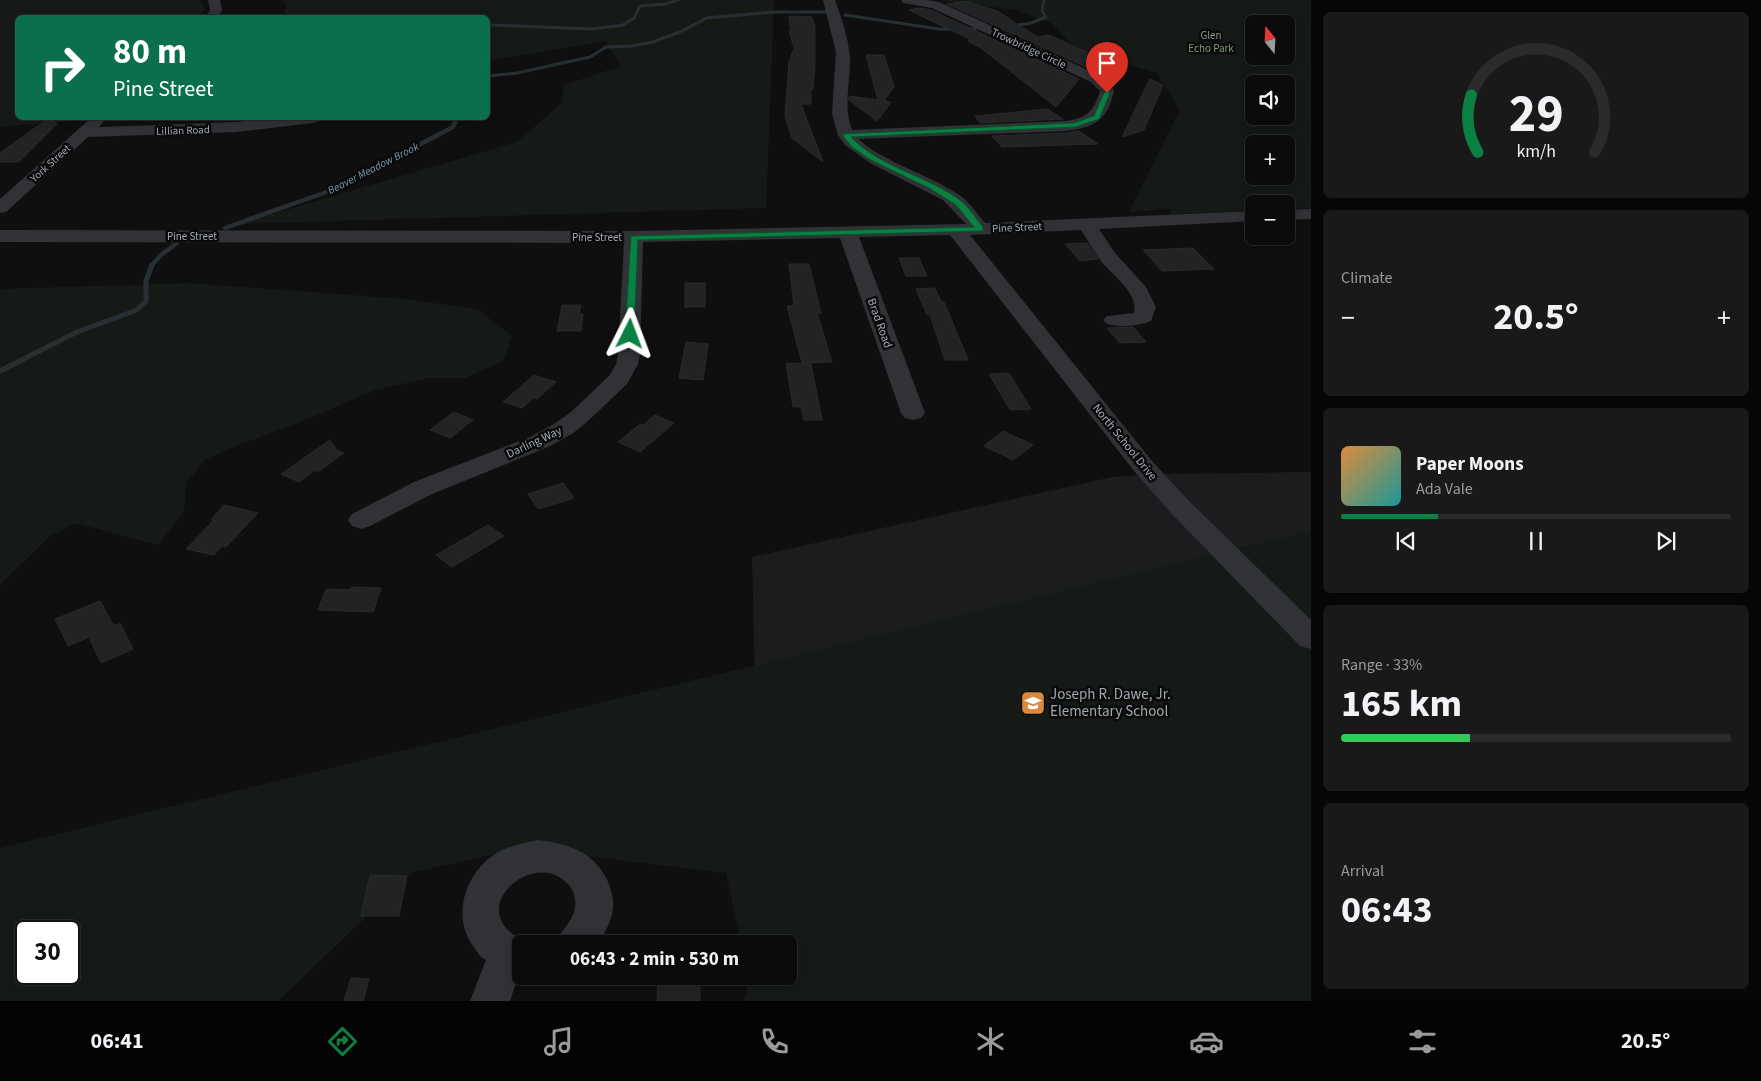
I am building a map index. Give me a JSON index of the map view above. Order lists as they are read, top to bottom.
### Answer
{
  "streets": {
    "street": [
      "Trowbridge Circle",
      "Lillian Road",
      "York Street",
      "Pine Street",
      "Brad Road",
      "Darling Way",
      "North School Drive"
    ]
  },
  "crossings": [
    ["Lillian Road", "York Street"],
    ["Pine Street", "Brad Road"],
    ["Pine Street", "Darling Way"],
    ["Pine Street", "North School Drive"]
  ],
  "water": ["Beaver Meadow Brook"],
  "parks": ["Glen Echo Park"],
  "places": {
    "school or university": ["Joseph R. Dawe, Jr. Elementary School"]
  },
  "north": "top",
  "page": {
    "map_buttons": ["+", "−"],
    "turn": ["80 m", "Pine Street"],
    "tile": [
      "Climate",
      ["Range · 33%", "165 km"],
      ["Arrival", "06:43"]
    ],
    "heat": ["−", "20.5°", "+"],
    "song": ["Paper Moons", "Ada Vale"],
    "limit": "30",
    "trip": "06:43 · 2 min · 530 m",
    "tabs": ["06:41", "20.5°"],
    "gauge": ["29", "km/h"]
  }
}
